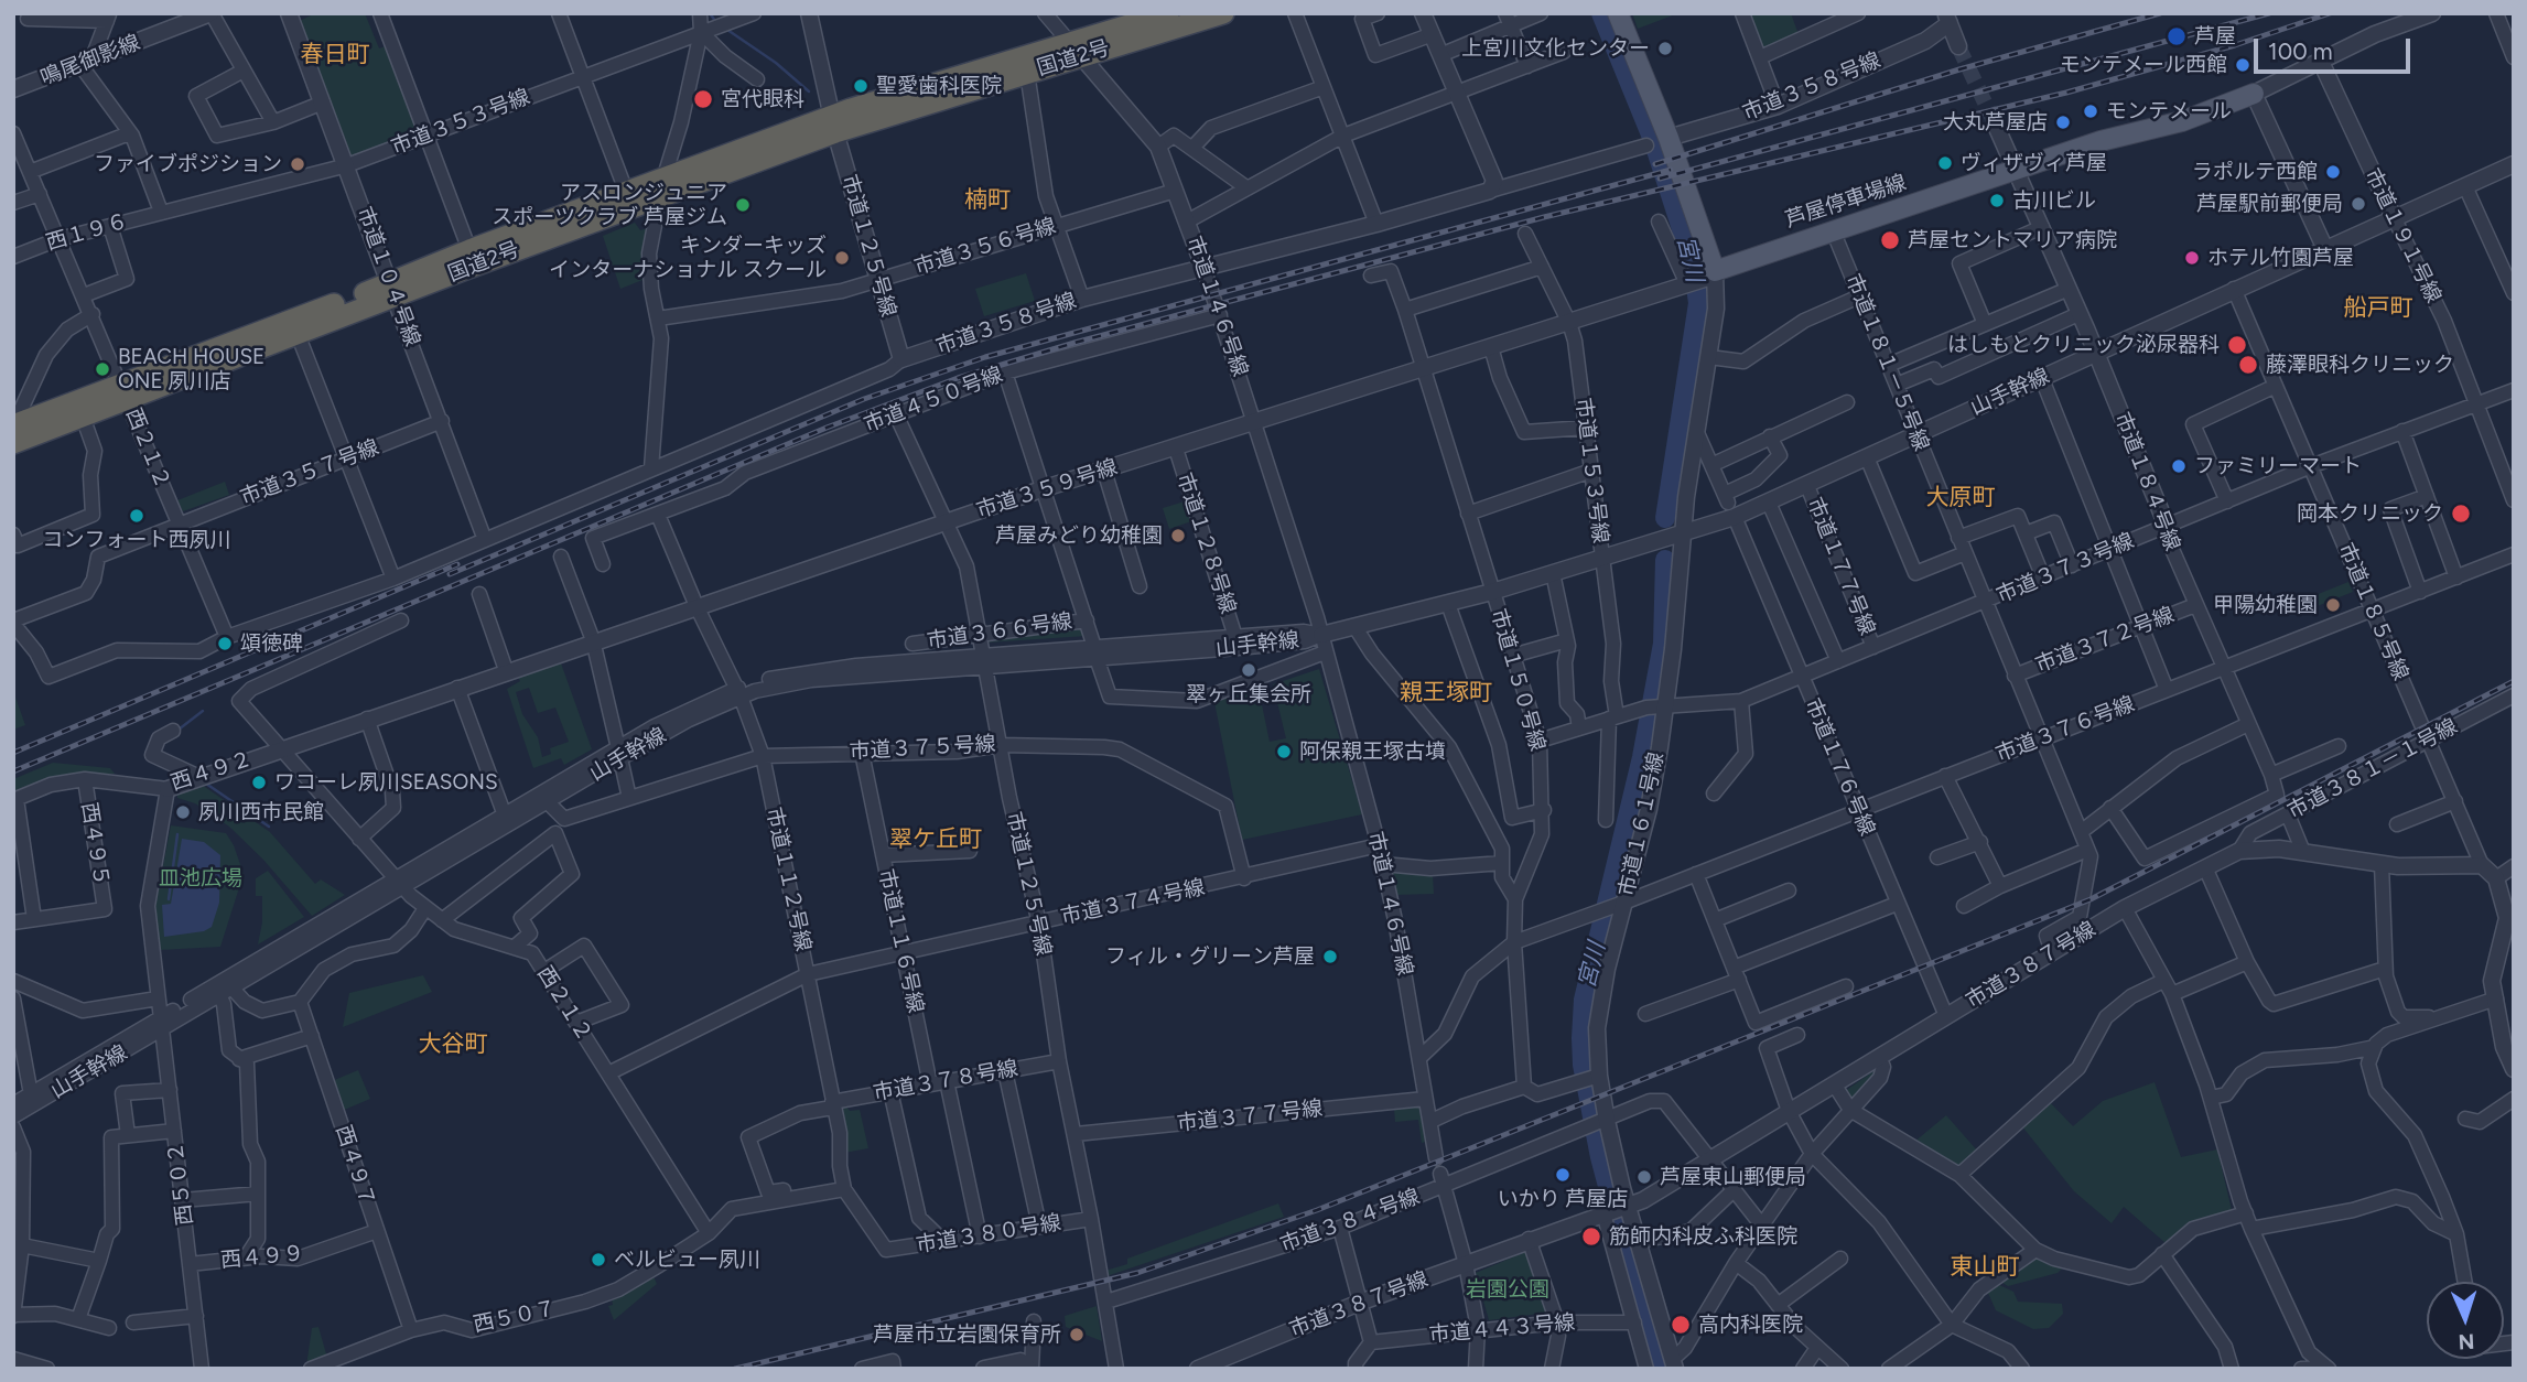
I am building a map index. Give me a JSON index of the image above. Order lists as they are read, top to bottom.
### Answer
{
  "streets": {
    "highway": ["国道2号"],
    "main road": ["芦屋停車場線"],
    "street": [
      "鳴尾御影線",
      "市道３５８号線",
      "市道３５３号線",
      "西１９６",
      "市道１９１号線",
      "市道１２５号線",
      "市道３５６号線",
      "市道１０４号線",
      "市道１４６号線",
      "市道１８１－５号線",
      "山手幹線",
      "市道４５０号線",
      "西２１２",
      "市道１５３号線",
      "市道３５７号線",
      "市道１８４号線",
      "市道３５９号線",
      "市道１２８号線",
      "市道１７７号線",
      "市道３７３号線",
      "市道１８５号線",
      "市道３６６号線",
      "市道３７２号線",
      "市道１５０号線",
      "市道３７６号線",
      "市道３７５号線",
      "市道１７６号線",
      "市道３８１－１号線",
      "西４９２",
      "市道１６１号線",
      "西４９５",
      "市道１１２号線",
      "市道３７４号線",
      "市道１１６号線",
      "市道３８７号線",
      "市道３７８号線",
      "市道３７７号線",
      "西４９７",
      "西５０２",
      "市道３８４号線",
      "市道３８０号線",
      "西４９９",
      "西５０７",
      "市道４４３号線"
    ]
  },
  "crossings": [
    ["国道2号", "市道１２５号線"],
    ["国道2号", "市道１０４号線"],
    ["国道2号", "市道１４６号線"],
    ["国道2号", "西２１２"],
    ["市道３５８号線", "市道１２５号線"],
    ["市道３５８号線", "市道１０４号線"],
    ["市道３５８号線", "市道１４６号線"],
    ["市道３５８号線", "西２１２"],
    ["市道３５８号線", "市道３５７号線"],
    ["市道３５３号線", "西１９６"],
    ["市道３５３号線", "市道１０４号線"],
    ["芦屋停車場線", "市道１８１－５号線"],
    ["芦屋停車場線", "市道１８４号線"],
    ["芦屋停車場線", "市道３５９号線"],
    ["芦屋停車場線", "市道１６１号線"],
    ["西１９６", "西２１２"],
    ["市道１９１号線", "山手幹線"],
    ["市道１９１号線", "市道３７３号線"],
    ["市道１２５号線", "市道３５６号線"],
    ["市道１２５号線", "山手幹線"],
    ["市道１２５号線", "市道４５０号線"],
    ["市道１２５号線", "市道３５９号線"],
    ["市道１２５号線", "市道３６６号線"],
    ["市道１２５号線", "市道３７５号線"],
    ["市道１２５号線", "市道３７４号線"],
    ["市道１２５号線", "市道３７８号線"],
    ["市道１２５号線", "市道３７７号線"],
    ["市道１２５号線", "市道３８４号線"],
    ["市道１２５号線", "市道３８０号線"],
    ["市道３５６号線", "市道１４６号線"],
    ["市道１０４号線", "市道３５７号線"],
    ["市道１４６号線", "山手幹線"],
    ["市道１４６号線", "市道４５０号線"],
    ["市道１４６号線", "市道３５９号線"],
    ["市道１４６号線", "市道３７４号線"],
    ["市道１４６号線", "市道３７７号線"],
    ["市道１８１－５号線", "山手幹線"],
    ["市道１８１－５号線", "市道３７３号線"],
    ["市道１８１－５号線", "市道３７２号線"],
    ["市道１８１－５号線", "市道３７６号線"],
    ["市道１８１－５号線", "市道３８７号線"],
    ["山手幹線", "西２１２"],
    ["山手幹線", "市道１５３号線"],
    ["山手幹線", "市道１８４号線"],
    ["山手幹線", "市道１２８号線"],
    ["山手幹線", "市道１７７号線"],
    ["山手幹線", "市道１８５号線"],
    ["山手幹線", "市道１５０号線"],
    ["山手幹線", "市道３７５号線"],
    ["山手幹線", "市道１７６号線"],
    ["山手幹線", "市道１６１号線"],
    ["山手幹線", "市道１１２号線"],
    ["山手幹線", "西５０２"],
    ["市道４５０号線", "市道１１２号線"],
    ["西２１２", "市道３５７号線"],
    ["西２１２", "西４９２"],
    ["西２１２", "市道３７４号線"],
    ["西２１２", "西５０７"],
    ["市道１５３号線", "市道３５９号線"],
    ["市道１５３号線", "市道３７３号線"],
    ["市道１８４号線", "市道３７３号線"],
    ["市道１８４号線", "市道３７２号線"],
    ["市道１８４号線", "市道３７６号線"],
    ["市道３５９号線", "市道１２８号線"],
    ["市道３５９号線", "市道１５０号線"],
    ["市道３５９号線", "西４９２"],
    ["市道３５９号線", "市道１６１号線"],
    ["市道３５９号線", "市道１１２号線"],
    ["市道１７７号線", "市道３７３号線"],
    ["市道３７３号線", "市道１８５号線"],
    ["市道３７３号線", "市道１５０号線"],
    ["市道３７３号線", "市道１７６号線"],
    ["市道３７３号線", "市道１６１号線"],
    ["市道１８５号線", "市道３７６号線"],
    ["市道１８５号線", "市道３８１－１号線"],
    ["市道１８５号線", "市道３８７号線"],
    ["市道１５０号線", "市道３７６号線"],
    ["市道３７６号線", "市道１７６号線"],
    ["市道３７６号線", "市道１６１号線"],
    ["市道３７５号線", "市道１１２号線"],
    ["市道３７５号線", "市道３７４号線"],
    ["市道３７５号線", "市道１１６号線"],
    ["市道１７６号線", "市道１６１号線"],
    ["市道１７６号線", "市道３８７号線"],
    ["市道３８１－１号線", "市道３８７号線"],
    ["西４９２", "西４９５"],
    ["西４９２", "西５０２"],
    ["市道１６１号線", "市道３８７号線"],
    ["市道１６１号線", "市道３８４号線"],
    ["市道１１２号線", "市道３７４号線"],
    ["市道１１２号線", "市道３７８号線"],
    ["市道１１２号線", "市道３８０号線"],
    ["市道１１２号線", "西５０７"],
    ["市道３７４号線", "市道１１６号線"],
    ["市道１１６号線", "市道３７８号線"],
    ["市道３８７号線", "市道３８４号線"],
    ["市道３７８号線", "西５０７"],
    ["西４９７", "西４９９"],
    ["西４９７", "西５０７"],
    ["西５０２", "西４９９"]
  ],
  "districts": [
    "春日町",
    "楠町",
    "船戸町",
    "大原町",
    "親王塚町",
    "翠ケ丘町",
    "大谷町",
    "東山町"
  ],
  "water": ["宮川"],
  "parks": ["皿池広場", "岩園公園"],
  "places": [
    "芦屋",
    "上宮川文化センター",
    "モンテメール西館",
    "聖愛歯科医院",
    "宮代眼科",
    "モンテメール",
    "大丸芦屋店",
    "ヴィザヴィ芦屋",
    "ファイブポジション",
    "ラポルテ西館",
    "古川ビル",
    "芦屋駅前郵便局",
    "アスロンジュニア スポーツクラブ 芦屋ジム",
    "芦屋セントマリア病院",
    "キンダーキッズ インターナショナル スクール",
    "ホテル竹園芦屋",
    "はしもとクリニック泌尿器科",
    "藤澤眼科クリニック",
    "BEACH HOUSE ONE 夙川店",
    "ファミリーマート",
    "岡本クリニック",
    "コンフォート西夙川",
    "芦屋みどり幼稚園",
    "甲陽幼稚園",
    "頌徳碑",
    "翠ヶ丘集会所",
    "阿保親王塚古墳",
    "ワコーレ夙川SEASONS",
    "夙川西市民館",
    "フィル・グリーン芦屋",
    "いかり 芦屋店",
    "芦屋東山郵便局",
    "筋師内科皮ふ科医院",
    "ベルビュー夙川",
    "高内科医院",
    "芦屋市立岩園保育所"
  ],
  "scale_bar": "100 m",
  "north": "bottom"
}
